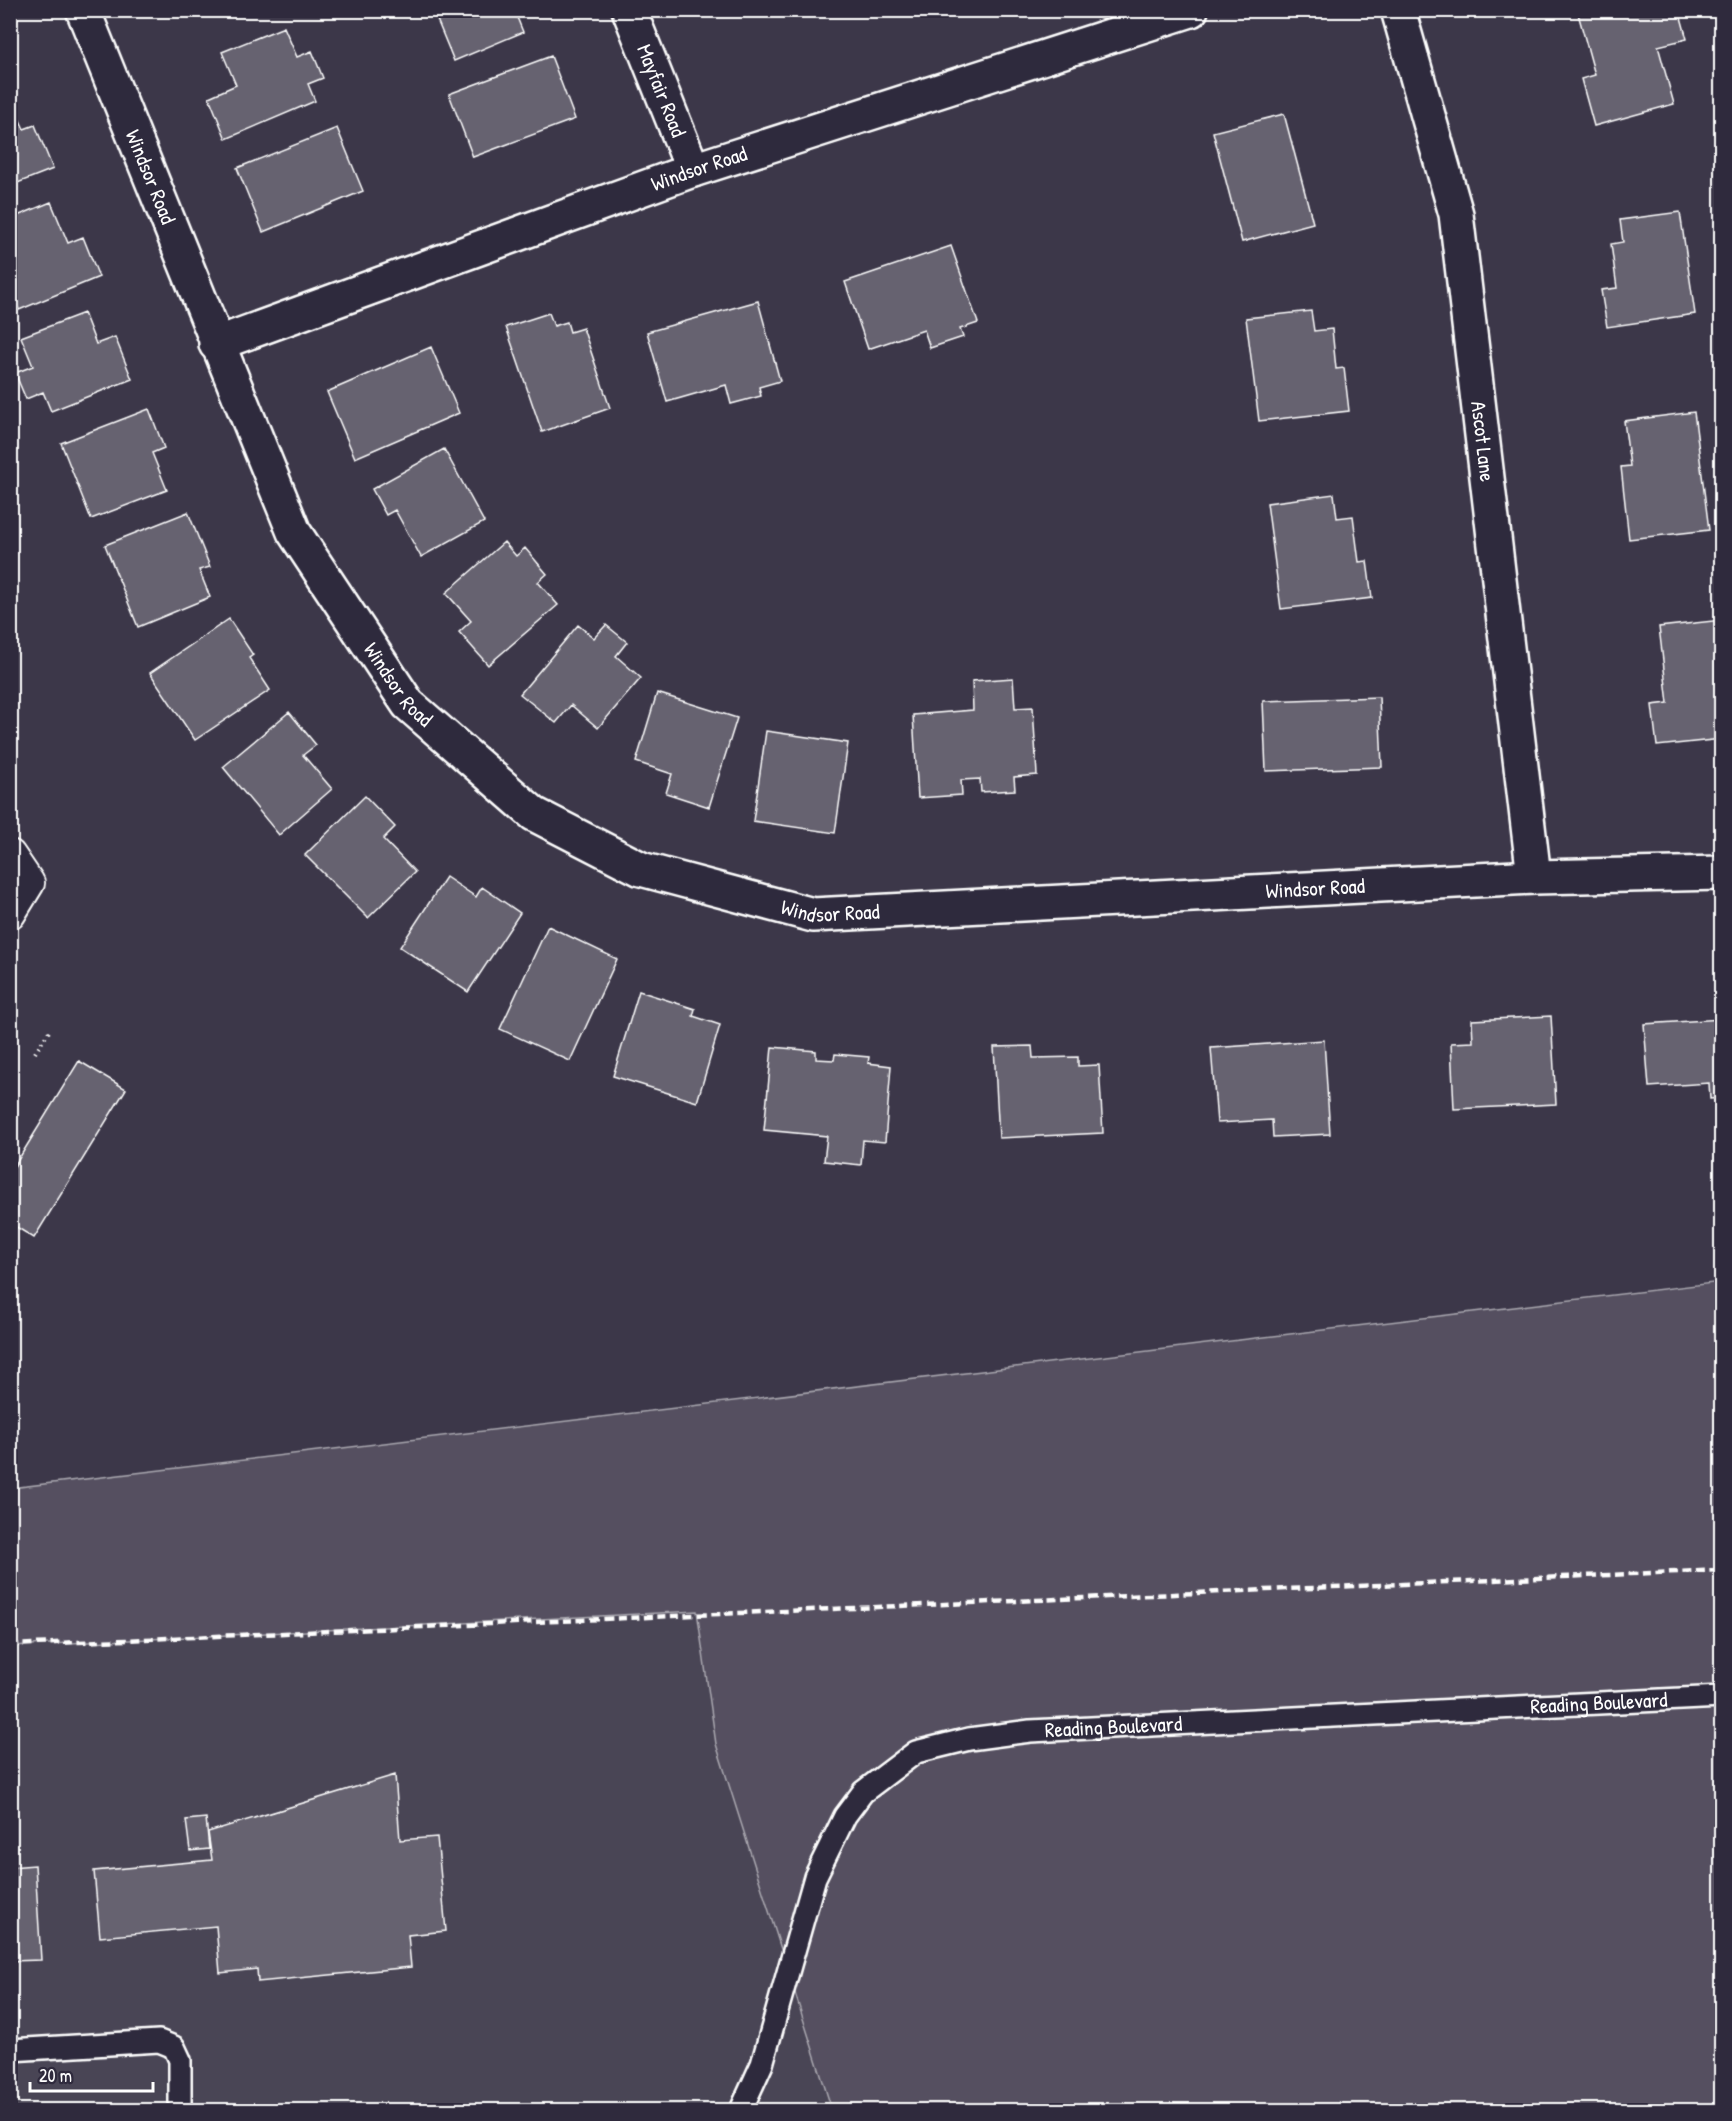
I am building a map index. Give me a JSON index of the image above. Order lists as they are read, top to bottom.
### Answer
{
  "streets": {
    "street": ["Mayfair Road", "Windsor Road", "Ascot Lane"],
    "lane": ["Reading Boulevard"]
  },
  "crossings": [
    ["Mayfair Road", "Windsor Road"],
    ["Windsor Road", "Ascot Lane"]
  ],
  "scale_bar": "20 m"
}
